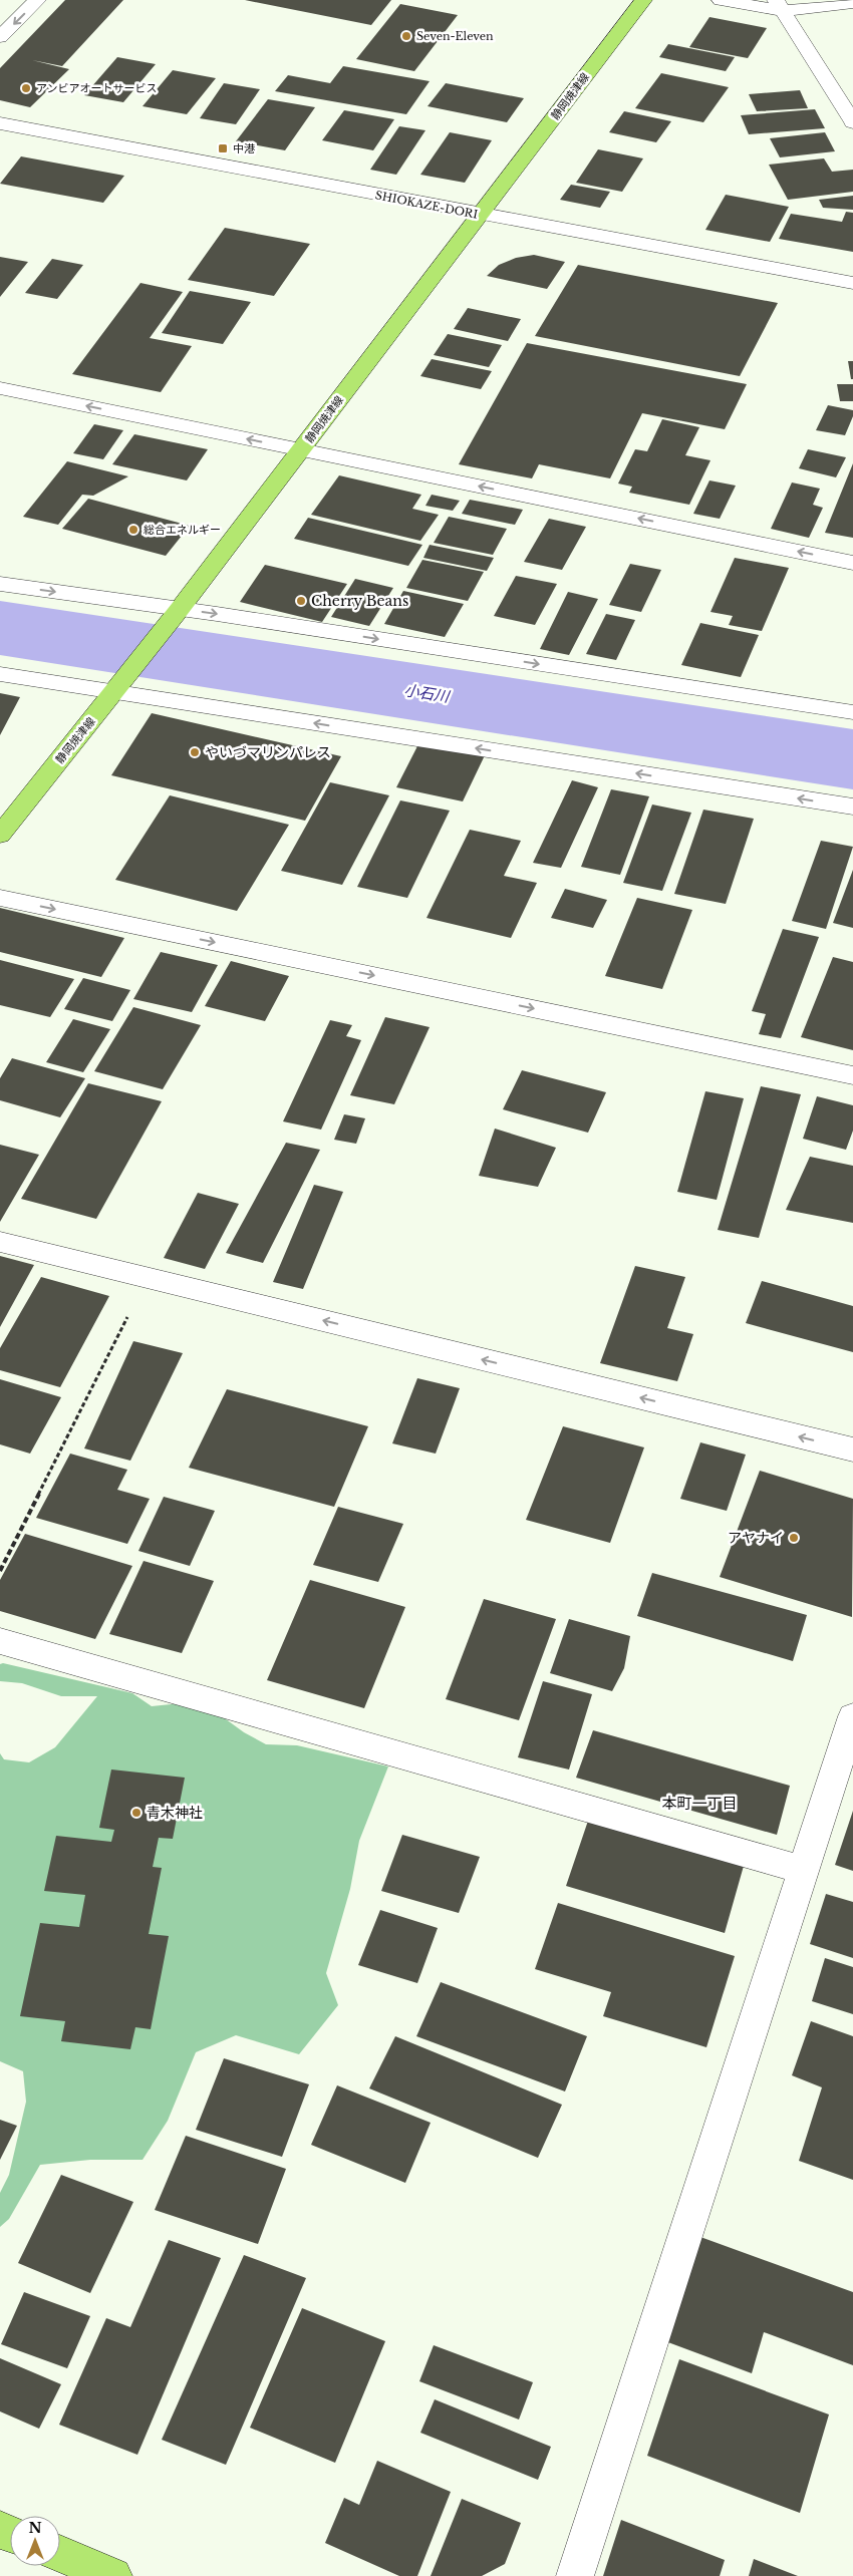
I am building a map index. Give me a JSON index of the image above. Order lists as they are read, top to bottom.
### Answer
{
  "streets": {
    "main road": ["静岡焼津線"],
    "street": ["SHIOKAZE-DORI"]
  },
  "crossings": [
    ["静岡焼津線", "SHIOKAZE-DORI"]
  ],
  "districts": ["本町一丁目"],
  "water": ["小石川"],
  "places": {
    "other": [
      "Seven-Eleven",
      "アンビアオートサービス",
      "総合エネルギー",
      "Cherry Beans",
      "やいづマリンパレス",
      "アヤナイ",
      "青木神社"
    ],
    "transit": ["中港"]
  },
  "north": "top"
}
